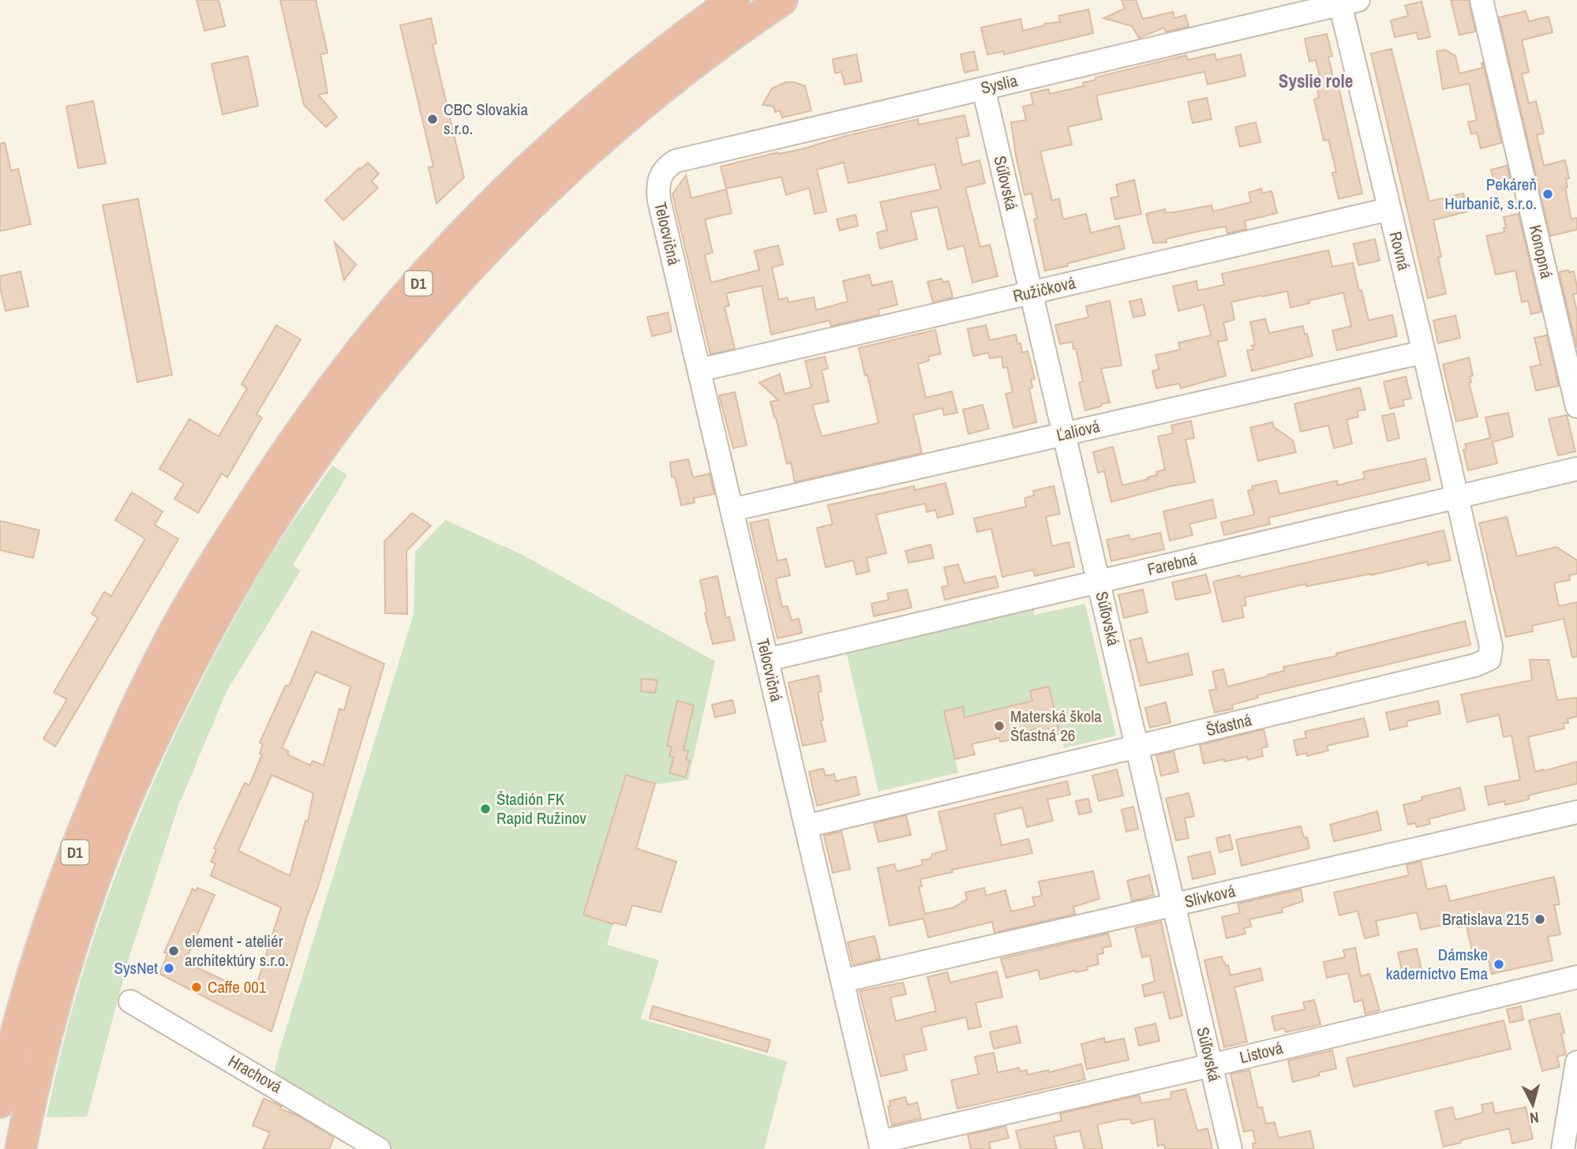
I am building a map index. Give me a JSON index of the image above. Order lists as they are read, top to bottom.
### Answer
{
  "streets": {
    "highway": ["D1"],
    "street": [
      "Syslia",
      "Súľovská",
      "Telocvičná",
      "Rovná",
      "Konopná",
      "Ružičková",
      "Ľaliová",
      "Farebná",
      "Šťastná",
      "Slivková",
      "Listová",
      "Hrachová"
    ]
  },
  "crossings": [
    ["Syslia", "Súľovská"],
    ["Syslia", "Telocvičná"],
    ["Syslia", "Rovná"],
    ["Súľovská", "Ružičková"],
    ["Súľovská", "Ľaliová"],
    ["Súľovská", "Farebná"],
    ["Súľovská", "Šťastná"],
    ["Súľovská", "Slivková"],
    ["Súľovská", "Listová"],
    ["Telocvičná", "Ružičková"],
    ["Telocvičná", "Ľaliová"],
    ["Telocvičná", "Farebná"],
    ["Telocvičná", "Šťastná"],
    ["Telocvičná", "Slivková"],
    ["Telocvičná", "Listová"],
    ["Rovná", "Ružičková"],
    ["Rovná", "Ľaliová"],
    ["Rovná", "Farebná"],
    ["Rovná", "Šťastná"],
    ["Farebná", "Šťastná"]
  ],
  "districts": ["Syslie role"],
  "places": [
    "CBC Slovakia s.r.o.",
    "Pekáreň Hurbanič, s.r.o.",
    "Materská škola Šťastná 26",
    "Štadión FK Rapid Ružinov",
    "Bratislava 215",
    "element - ateliér architektúry s.r.o.",
    "Dámske kaderníctvo Ema",
    "SysNet",
    "Caffe 001"
  ],
  "north": "bottom"
}
